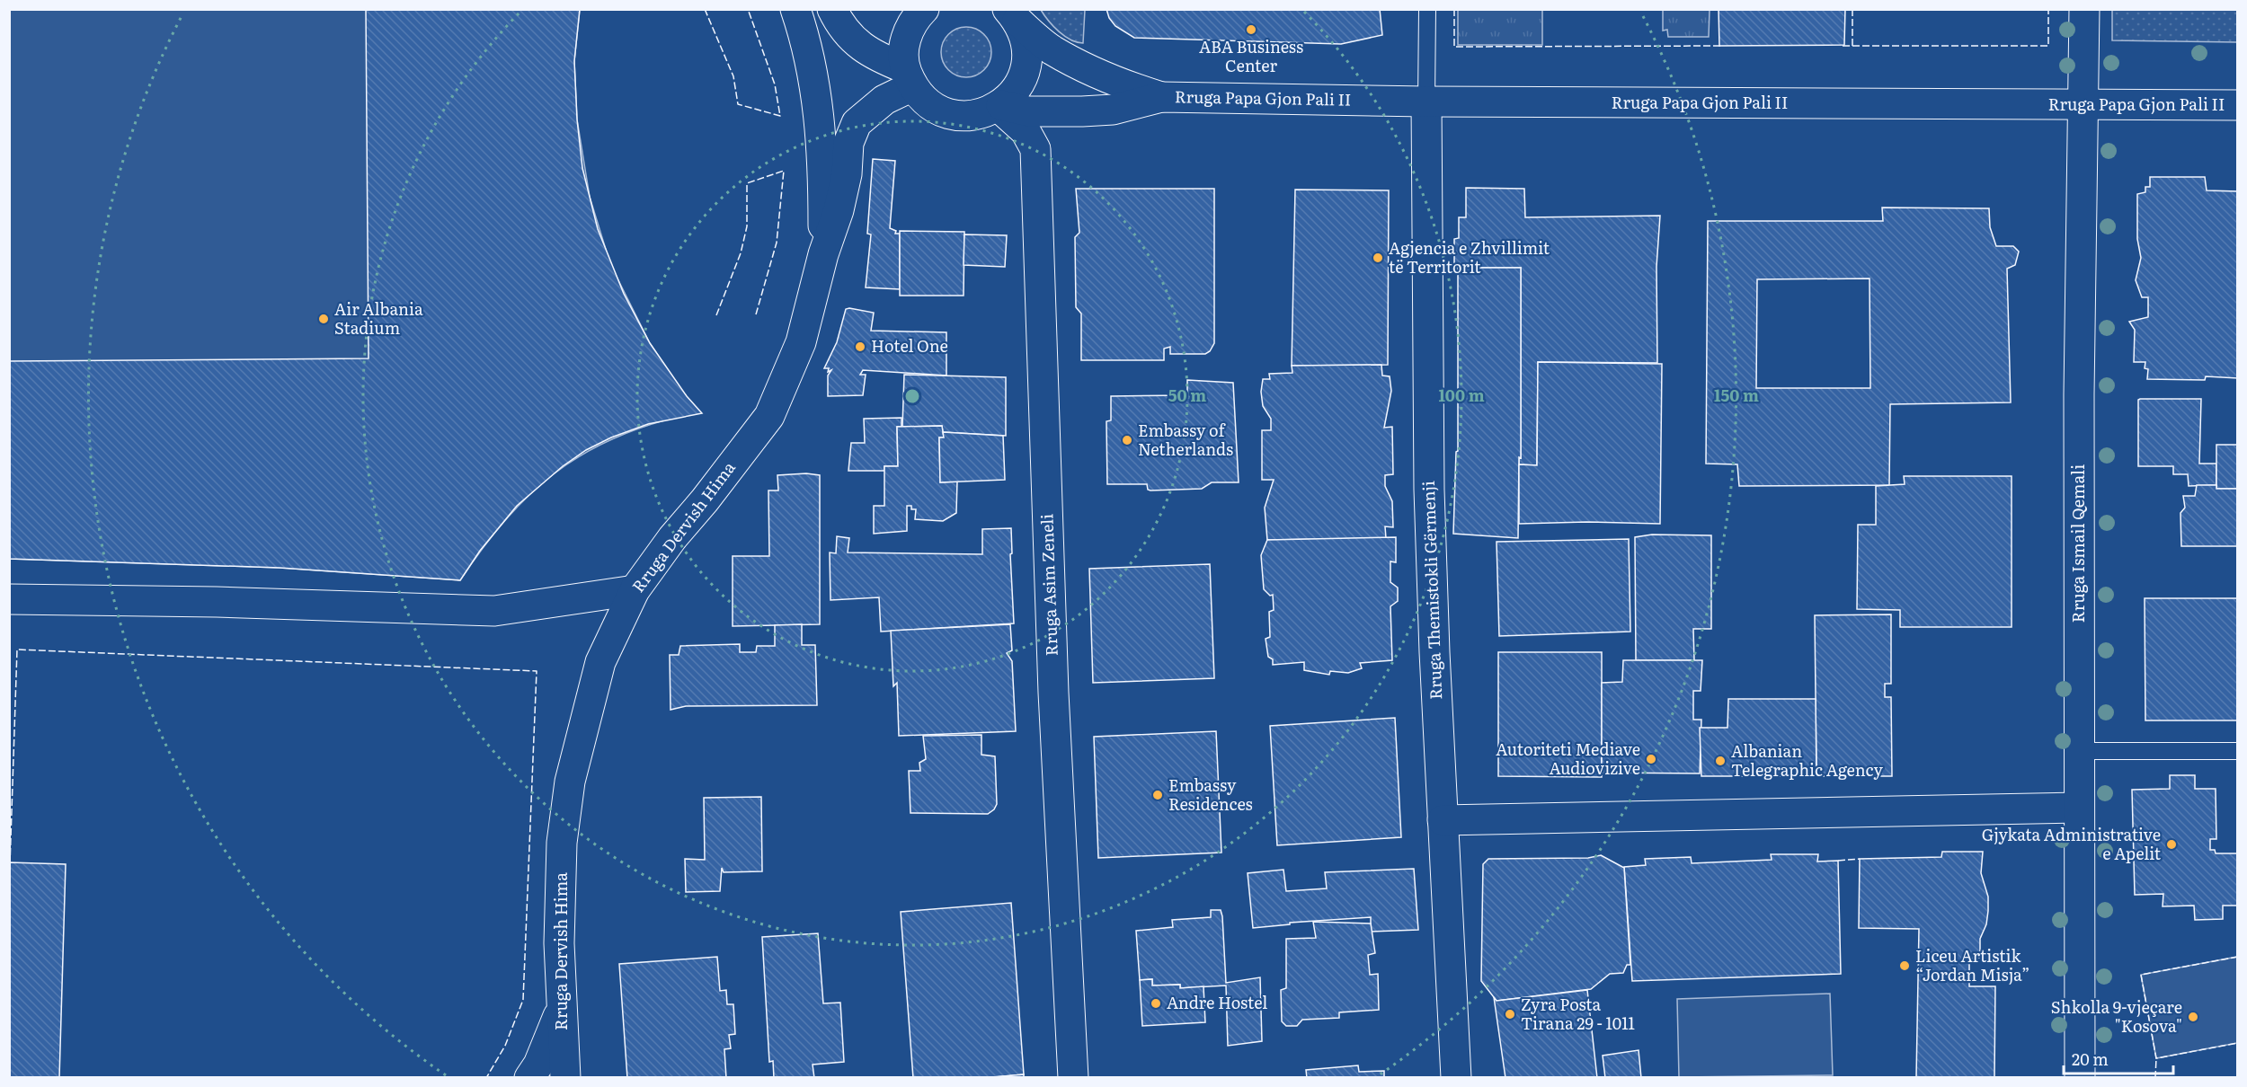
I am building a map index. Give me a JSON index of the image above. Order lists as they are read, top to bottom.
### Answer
{
  "streets": {
    "street": [
      "Rruga Papa Gjon Pali II",
      "Rruga Dervish Hima",
      "Rruga Ismail Qemali",
      "Rruga Asim Zeneli",
      "Rruga Themistokli Gërmenji"
    ]
  },
  "crossings": [
    ["Rruga Papa Gjon Pali II", "Rruga Ismail Qemali"],
    ["Rruga Papa Gjon Pali II", "Rruga Asim Zeneli"],
    ["Rruga Papa Gjon Pali II", "Rruga Themistokli Gërmenji"]
  ],
  "places": [
    "ABA Business Center",
    "Agjencia e Zhvillimit të Territorit",
    "Air Albania Stadium",
    "Hotel One",
    "Embassy of Netherlands",
    "Autoriteti Mediave Audiovizive",
    "Albanian Telegraphic Agency",
    "Embassy Residences",
    "Gjykata Administrative e Apelit",
    "Liceu Artistik “Jordan Misja”",
    "Andre Hostel",
    "Zyra Posta Tirana 29 - 1011",
    "Shkolla 9-vjeçare \"Kosova\""
  ],
  "scale_bar": "20 m",
  "rings": ["50 m", "100 m", "150 m"]
}
